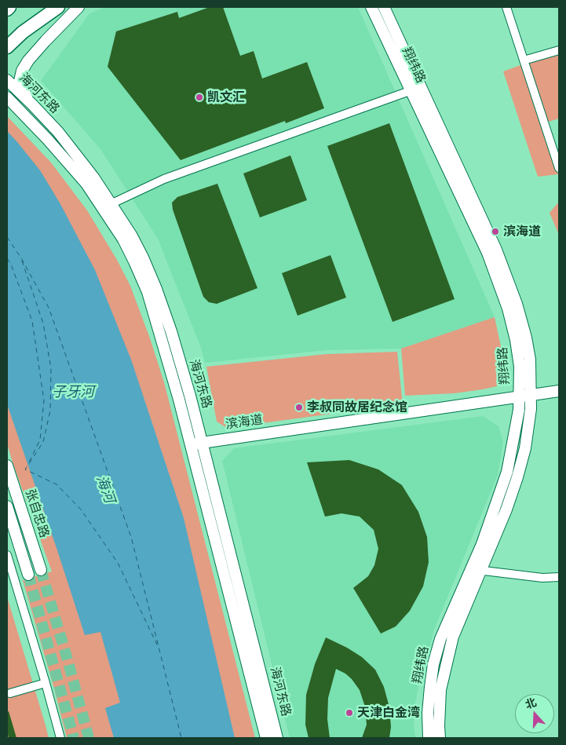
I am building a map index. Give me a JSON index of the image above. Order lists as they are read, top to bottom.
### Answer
{
  "streets": {
    "street": [
      "翔纬路",
      "海河东路",
      "滨海道",
      "张自忠路"
    ]
  },
  "crossings": [
    ["翔纬路", "滨海道"],
    ["海河东路", "滨海道"]
  ],
  "water": ["子牙河", "海河"],
  "places": [
    "凯文汇",
    "滨海道",
    "李叔同故居纪念馆",
    "天津白金湾"
  ],
  "north": "top"
}
